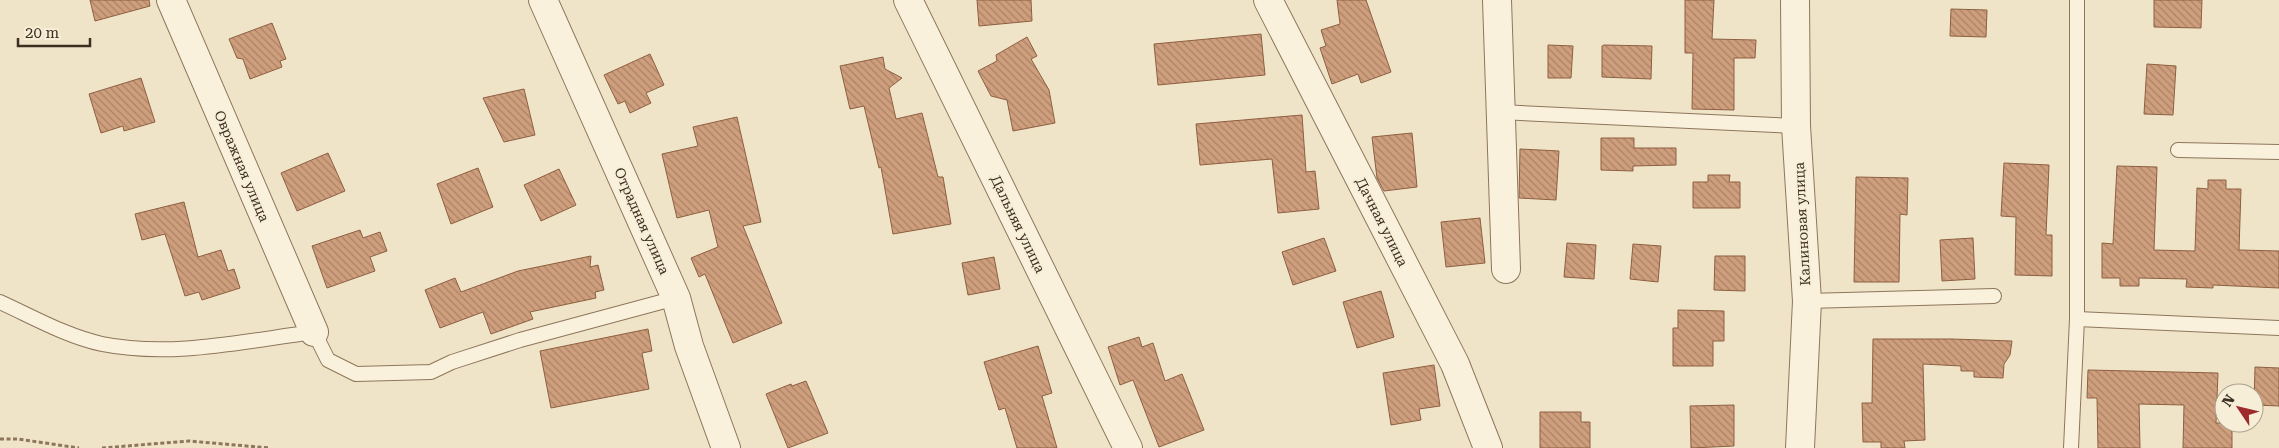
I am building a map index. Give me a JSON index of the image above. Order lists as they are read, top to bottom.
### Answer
{
  "streets": {
    "street": [
      "Овражная улица",
      "Отрадная улица",
      "Дачная улица",
      "Дальняя улица",
      "Калиновая улица"
    ]
  },
  "scale_bar": "20 m",
  "north": "top left"
}
